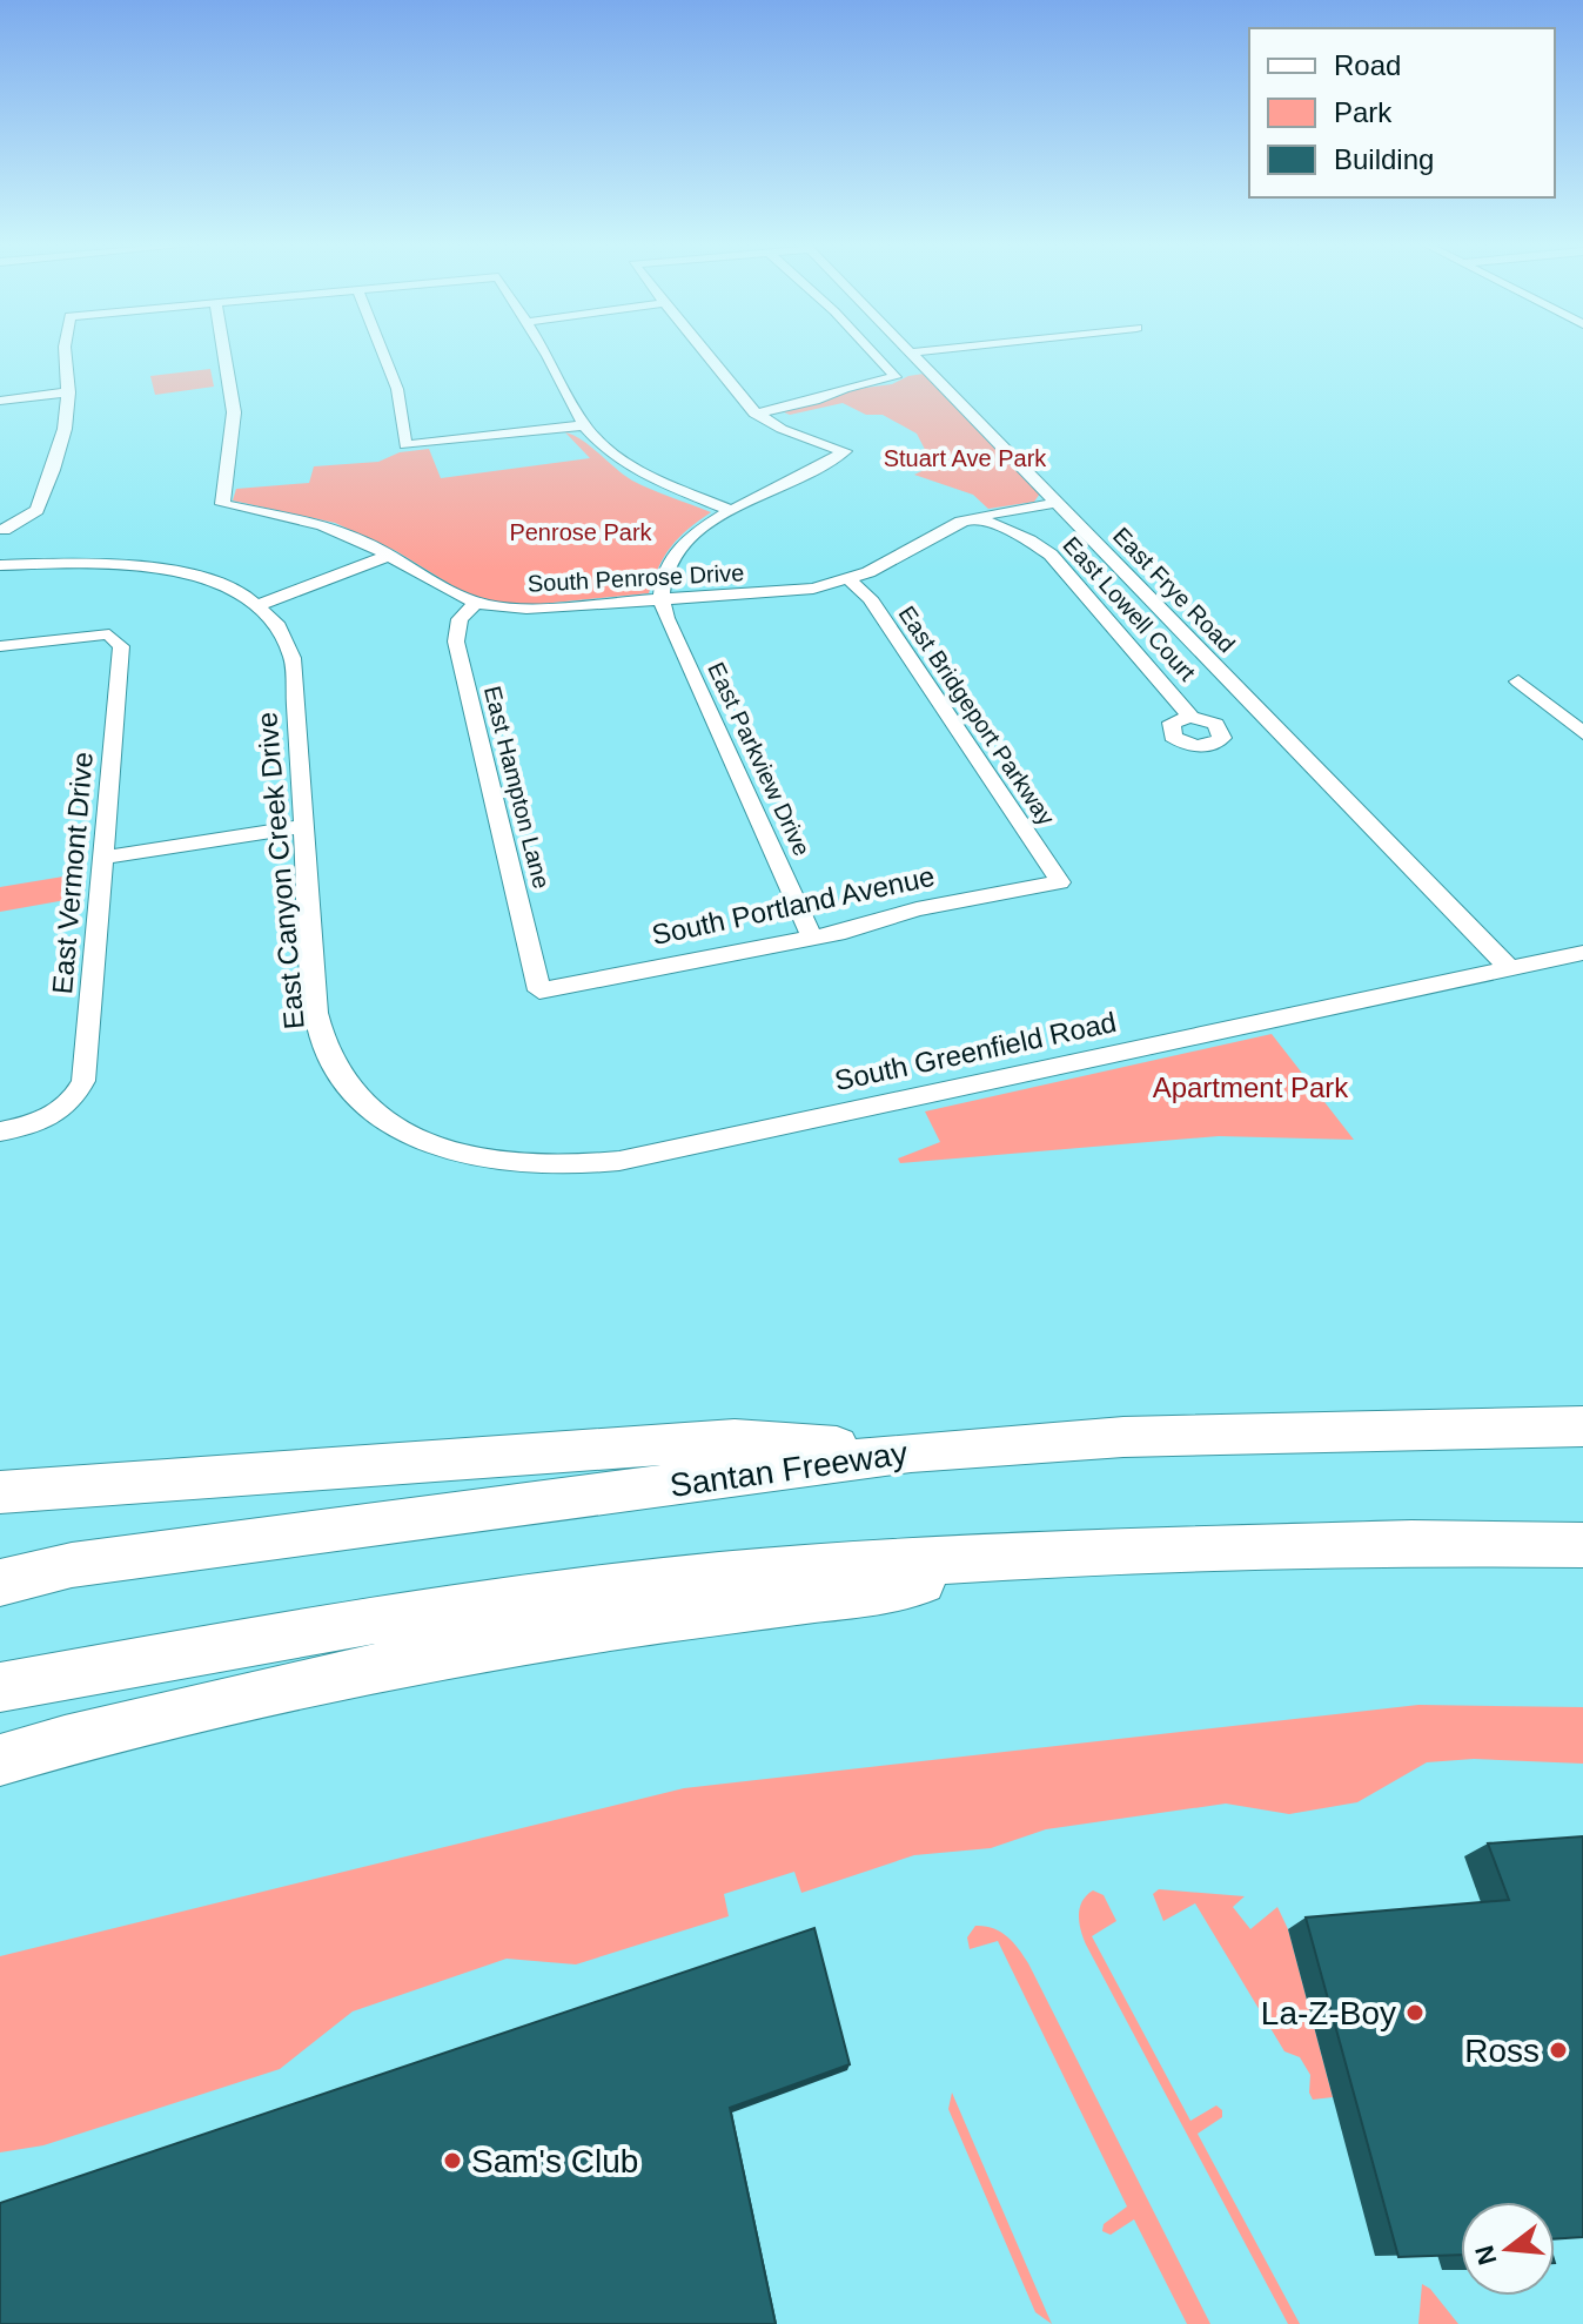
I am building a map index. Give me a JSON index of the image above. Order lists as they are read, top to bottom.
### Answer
{
  "streets": {
    "highway": ["Santan Freeway"],
    "street": [
      "South Penrose Drive",
      "East Frye Road",
      "East Lowell Court",
      "East Bridgeport Parkway",
      "East Parkview Drive",
      "East Hampton Lane",
      "East Canyon Creek Drive",
      "East Vermont Drive",
      "South Portland Avenue",
      "South Greenfield Road"
    ]
  },
  "crossings": [
    ["South Penrose Drive", "East Frye Road"],
    ["South Penrose Drive", "East Lowell Court"],
    ["South Penrose Drive", "East Bridgeport Parkway"],
    ["South Penrose Drive", "East Parkview Drive"],
    ["South Penrose Drive", "East Hampton Lane"],
    ["East Frye Road", "South Greenfield Road"],
    ["East Bridgeport Parkway", "South Portland Avenue"],
    ["East Parkview Drive", "South Portland Avenue"],
    ["East Hampton Lane", "South Portland Avenue"],
    ["East Canyon Creek Drive", "South Greenfield Road"]
  ],
  "parks": ["Stuart Ave Park", "Penrose Park", "Apartment Park"],
  "places": ["La-Z-Boy", "Ross", "Sam's Club"],
  "legend": ["Road", "Park", "Building"],
  "north": "left"
}
